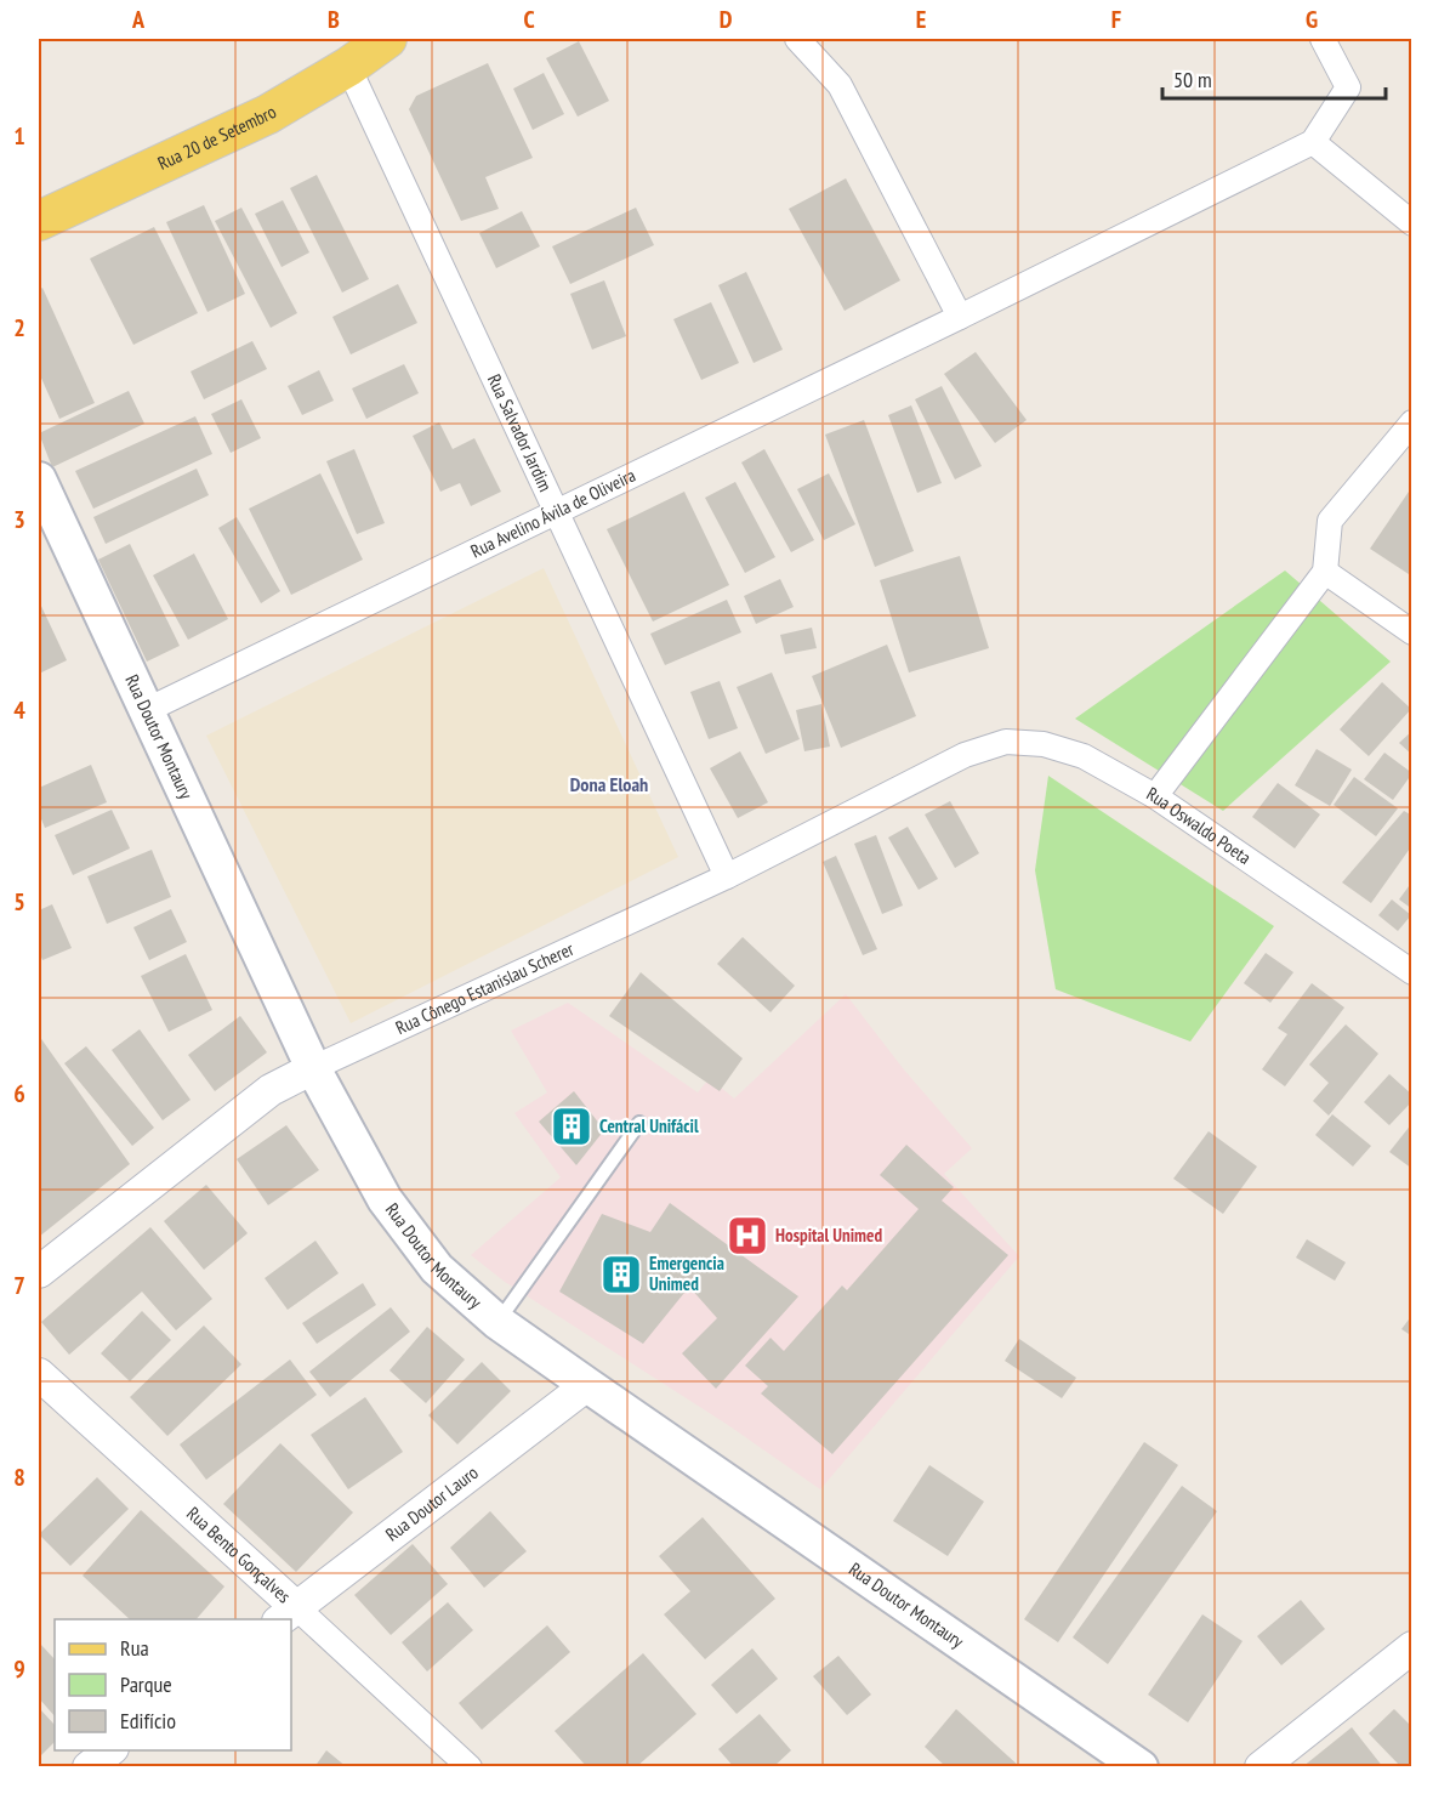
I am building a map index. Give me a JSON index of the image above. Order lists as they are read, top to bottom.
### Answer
{
  "streets": {
    "main road": ["Rua 20 de Setembro", "Rua Doutor Montaury"],
    "street": [
      "Rua Salvador Jardim",
      "Rua Avelino Ávila de Oliveira",
      "Rua Oswaldo Poeta",
      "Rua Cônego Estanislau Scherer",
      "Rua Doutor Lauro",
      "Rua Bento Gonçalves"
    ]
  },
  "crossings": [
    ["Rua 20 de Setembro", "Rua Salvador Jardim"],
    ["Rua Salvador Jardim", "Rua Avelino Ávila de Oliveira"],
    ["Rua Salvador Jardim", "Rua Cônego Estanislau Scherer"],
    ["Rua Avelino Ávila de Oliveira", "Rua Doutor Montaury"],
    ["Rua Doutor Montaury", "Rua Cônego Estanislau Scherer"],
    ["Rua Doutor Montaury", "Rua Doutor Lauro"],
    ["Rua Oswaldo Poeta", "Rua Cônego Estanislau Scherer"],
    ["Rua Doutor Lauro", "Rua Bento Gonçalves"]
  ],
  "districts": ["Dona Eloah"],
  "places": {
    "building": ["Central Unifácil", "Emergencia Unimed"],
    "hospital": ["Hospital Unimed"]
  },
  "legend": ["Rua", "Parque", "Edifício"],
  "scale_bar": "50 m",
  "grid": {
    "columns": [
      "A",
      "B",
      "C",
      "D",
      "E",
      "F",
      "G"
    ],
    "rows": [
      "1",
      "2",
      "3",
      "4",
      "5",
      "6",
      "7",
      "8",
      "9"
    ]
  }
}
